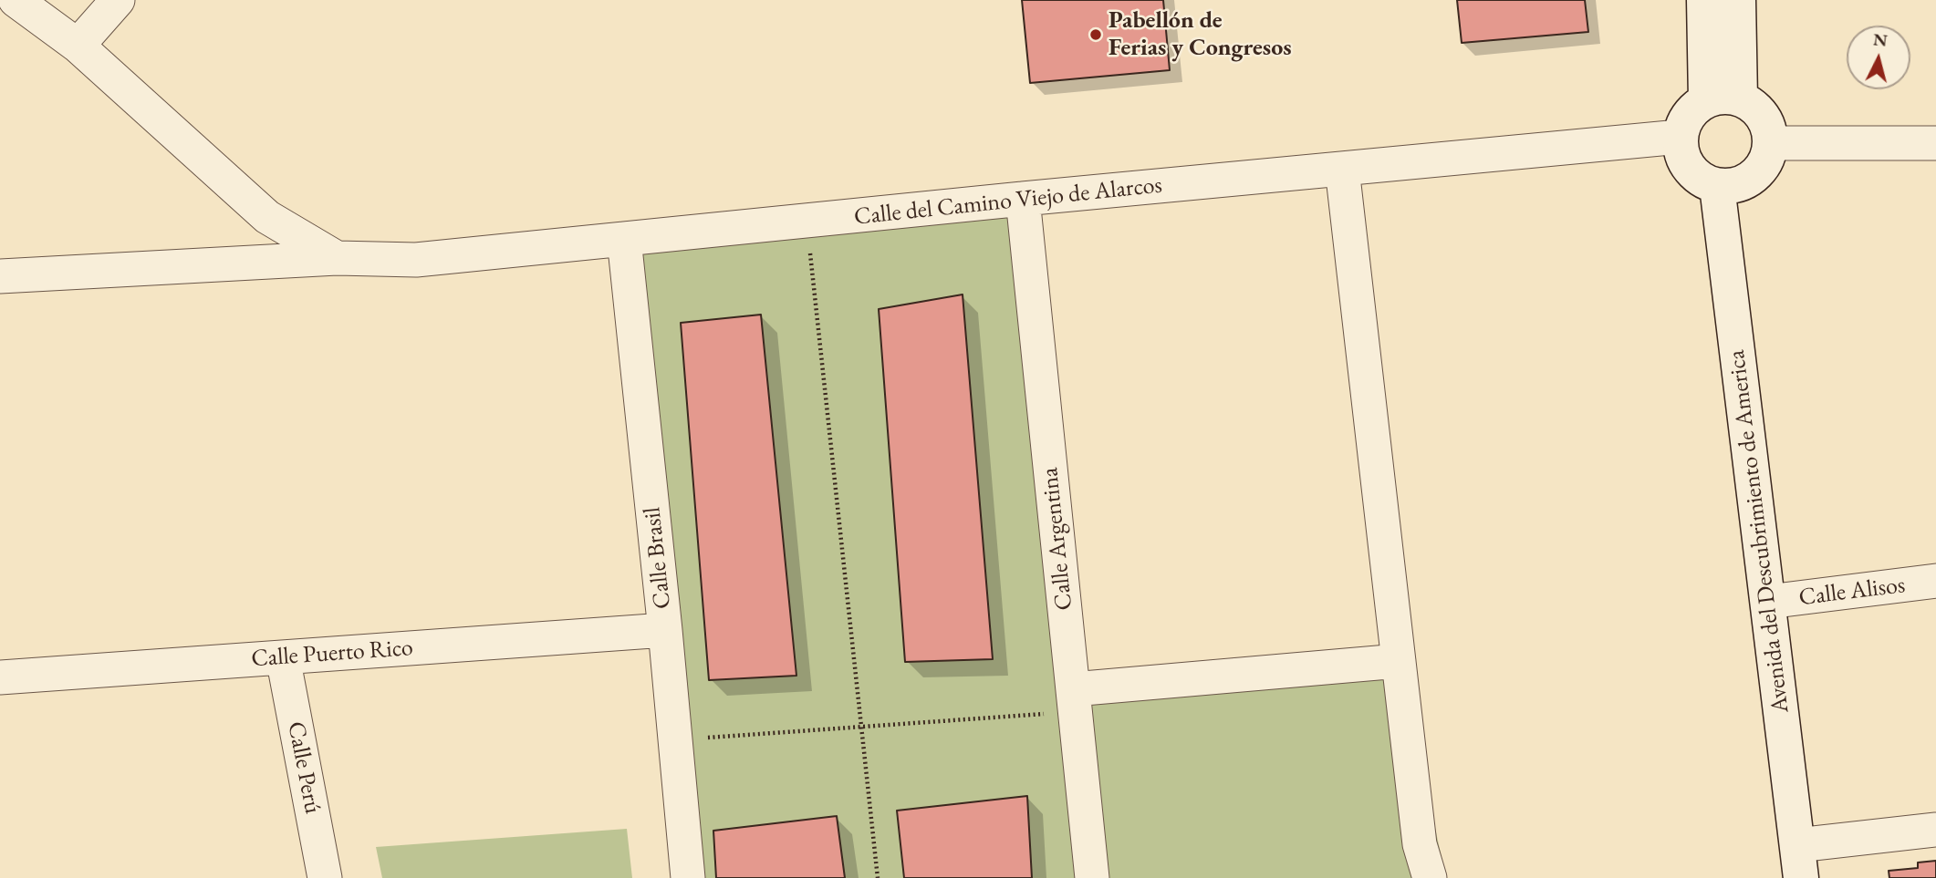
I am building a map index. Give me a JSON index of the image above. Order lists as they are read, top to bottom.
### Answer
{
  "streets": {
    "main road": ["Avenida del Descubrimiento de America"],
    "street": [
      "Calle del Camino Viejo de Alarcos",
      "Calle Argentina",
      "Calle Brasil",
      "Calle Alisos",
      "Calle Puerto Rico",
      "Calle Perú"
    ]
  },
  "crossings": [
    ["Calle del Camino Viejo de Alarcos", "Avenida del Descubrimiento de America"],
    ["Calle del Camino Viejo de Alarcos", "Calle Argentina"],
    ["Calle del Camino Viejo de Alarcos", "Calle Brasil"],
    ["Avenida del Descubrimiento de America", "Calle Alisos"],
    ["Calle Brasil", "Calle Puerto Rico"],
    ["Calle Puerto Rico", "Calle Perú"]
  ],
  "places": ["Pabellón de Ferias y Congresos"],
  "north": "top"
}
